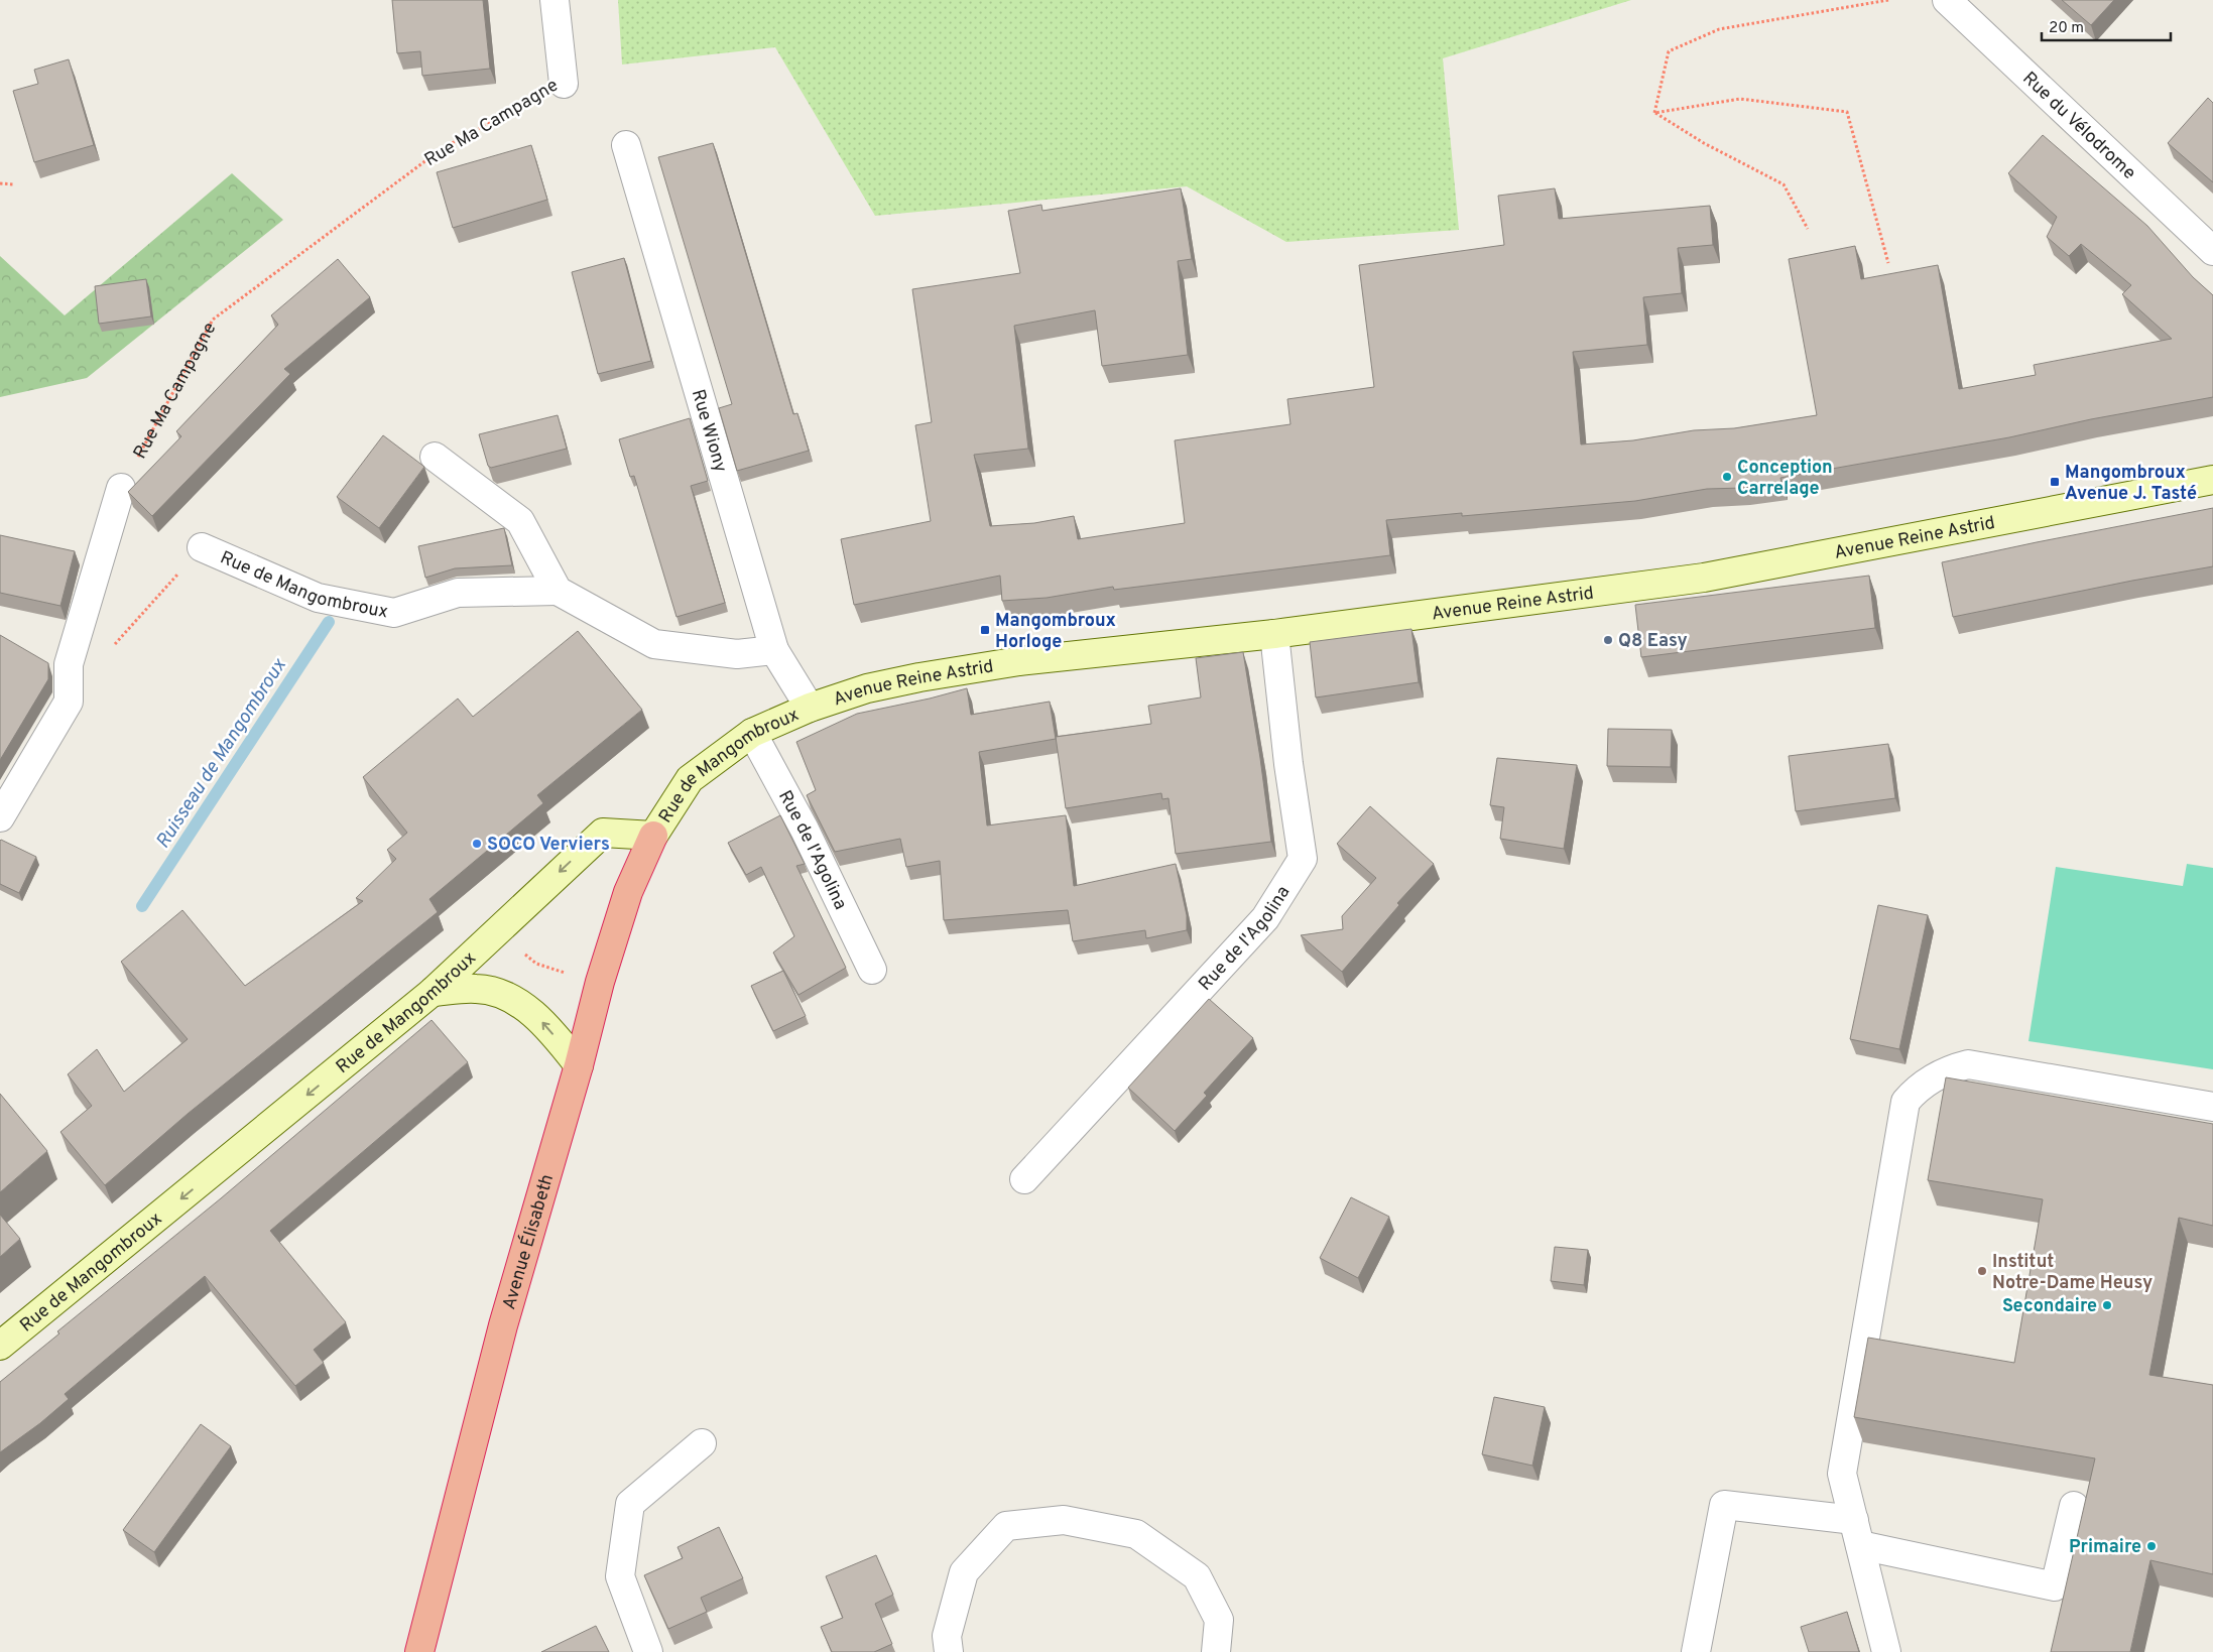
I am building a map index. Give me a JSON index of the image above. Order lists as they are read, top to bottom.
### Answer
{
  "streets": {
    "highway": ["Avenue Élisabeth"],
    "main road": ["Avenue Reine Astrid", "Rue de Mangombroux"],
    "street": [
      "Rue Ma Campagne",
      "Rue du Vélodrome",
      "Rue Wiony",
      "Rue de l'Agolina"
    ]
  },
  "crossings": [
    ["Rue Wiony", "Avenue Reine Astrid"],
    ["Rue Wiony", "Rue de Mangombroux"],
    ["Avenue Reine Astrid", "Rue de Mangombroux"],
    ["Avenue Reine Astrid", "Rue de l'Agolina"],
    ["Rue de Mangombroux", "Rue de l'Agolina"],
    ["Rue de Mangombroux", "Avenue Élisabeth"]
  ],
  "one_way": ["Rue de Mangombroux"],
  "water": ["Ruisseau de Mangombroux"],
  "places": {
    "other": [
      "Conception Carrelage",
      "Q8 Easy",
      "SOCO Verviers",
      "Institut Notre-Dame Heusy",
      "Secondaire",
      "Primaire"
    ],
    "transit": ["Mangombroux Avenue J. Tasté", "Mangombroux Horloge"]
  },
  "scale_bar": "20 m"
}
